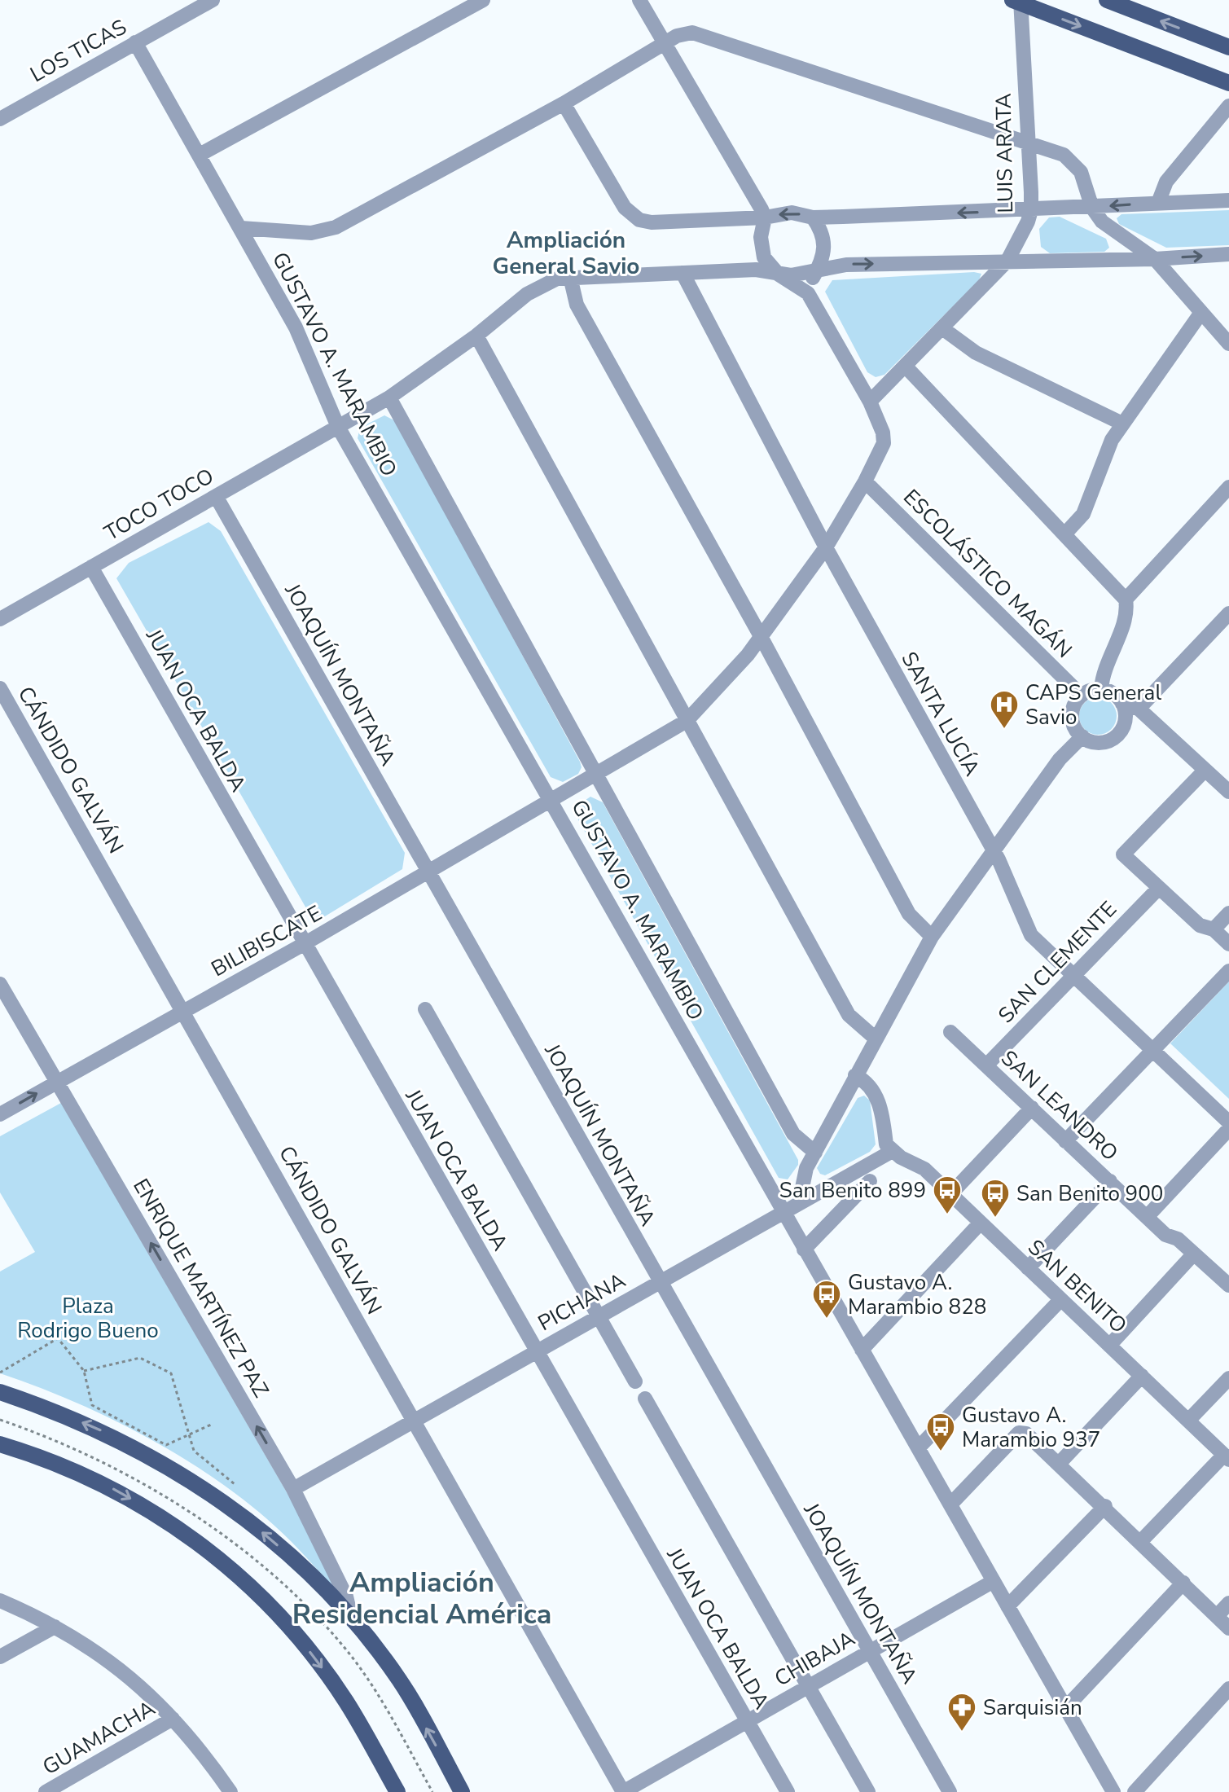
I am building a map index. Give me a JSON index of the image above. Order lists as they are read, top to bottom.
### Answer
{
  "streets": {
    "street": [
      "LOS TICAS",
      "LUIS ARATA",
      "GUSTAVO A. MARAMBIO",
      "TOCO TOCO",
      "ESCOLÁSTICO MAGÁN",
      "JOAQUÍN MONTAÑA",
      "JUAN OCA BALDA",
      "SANTA LUCÍA",
      "CÁNDIDO GALVÁN",
      "BILIBISCATE",
      "SAN CLEMENTE",
      "SAN LEANDRO",
      "SAN BENITO",
      "ENRIQUE MARTÍNEZ PAZ",
      "PICHANA",
      "CHIBAJA",
      "GUAMACHA"
    ]
  },
  "crossings": [
    ["LOS TICAS", "GUSTAVO A. MARAMBIO"],
    ["LUIS ARATA", "BILIBISCATE"],
    ["GUSTAVO A. MARAMBIO", "TOCO TOCO"],
    ["GUSTAVO A. MARAMBIO", "BILIBISCATE"],
    ["GUSTAVO A. MARAMBIO", "PICHANA"],
    ["GUSTAVO A. MARAMBIO", "CHIBAJA"],
    ["TOCO TOCO", "JOAQUÍN MONTAÑA"],
    ["TOCO TOCO", "JUAN OCA BALDA"],
    ["TOCO TOCO", "SANTA LUCÍA"],
    ["ESCOLÁSTICO MAGÁN", "BILIBISCATE"],
    ["JOAQUÍN MONTAÑA", "BILIBISCATE"],
    ["JOAQUÍN MONTAÑA", "PICHANA"],
    ["JOAQUÍN MONTAÑA", "CHIBAJA"],
    ["JUAN OCA BALDA", "BILIBISCATE"],
    ["JUAN OCA BALDA", "PICHANA"],
    ["JUAN OCA BALDA", "CHIBAJA"],
    ["SANTA LUCÍA", "BILIBISCATE"],
    ["SANTA LUCÍA", "SAN CLEMENTE"],
    ["CÁNDIDO GALVÁN", "BILIBISCATE"],
    ["CÁNDIDO GALVÁN", "PICHANA"],
    ["CÁNDIDO GALVÁN", "CHIBAJA"],
    ["BILIBISCATE", "ENRIQUE MARTÍNEZ PAZ"],
    ["SAN CLEMENTE", "SAN LEANDRO"],
    ["SAN BENITO", "PICHANA"],
    ["ENRIQUE MARTÍNEZ PAZ", "PICHANA"]
  ],
  "one_way": ["ENRIQUE MARTÍNEZ PAZ"],
  "districts": ["Ampliación General Savio", "Ampliación Residencial América"],
  "parks": ["Plaza Rodrigo Bueno"],
  "places": {
    "hospital": ["CAPS General Savio"],
    "bus stop": [
      "San Benito 899",
      "San Benito 900",
      "Gustavo A. Marambio 828",
      "Gustavo A. Marambio 937"
    ],
    "pharmacy": ["Sarquisián"]
  }
}
